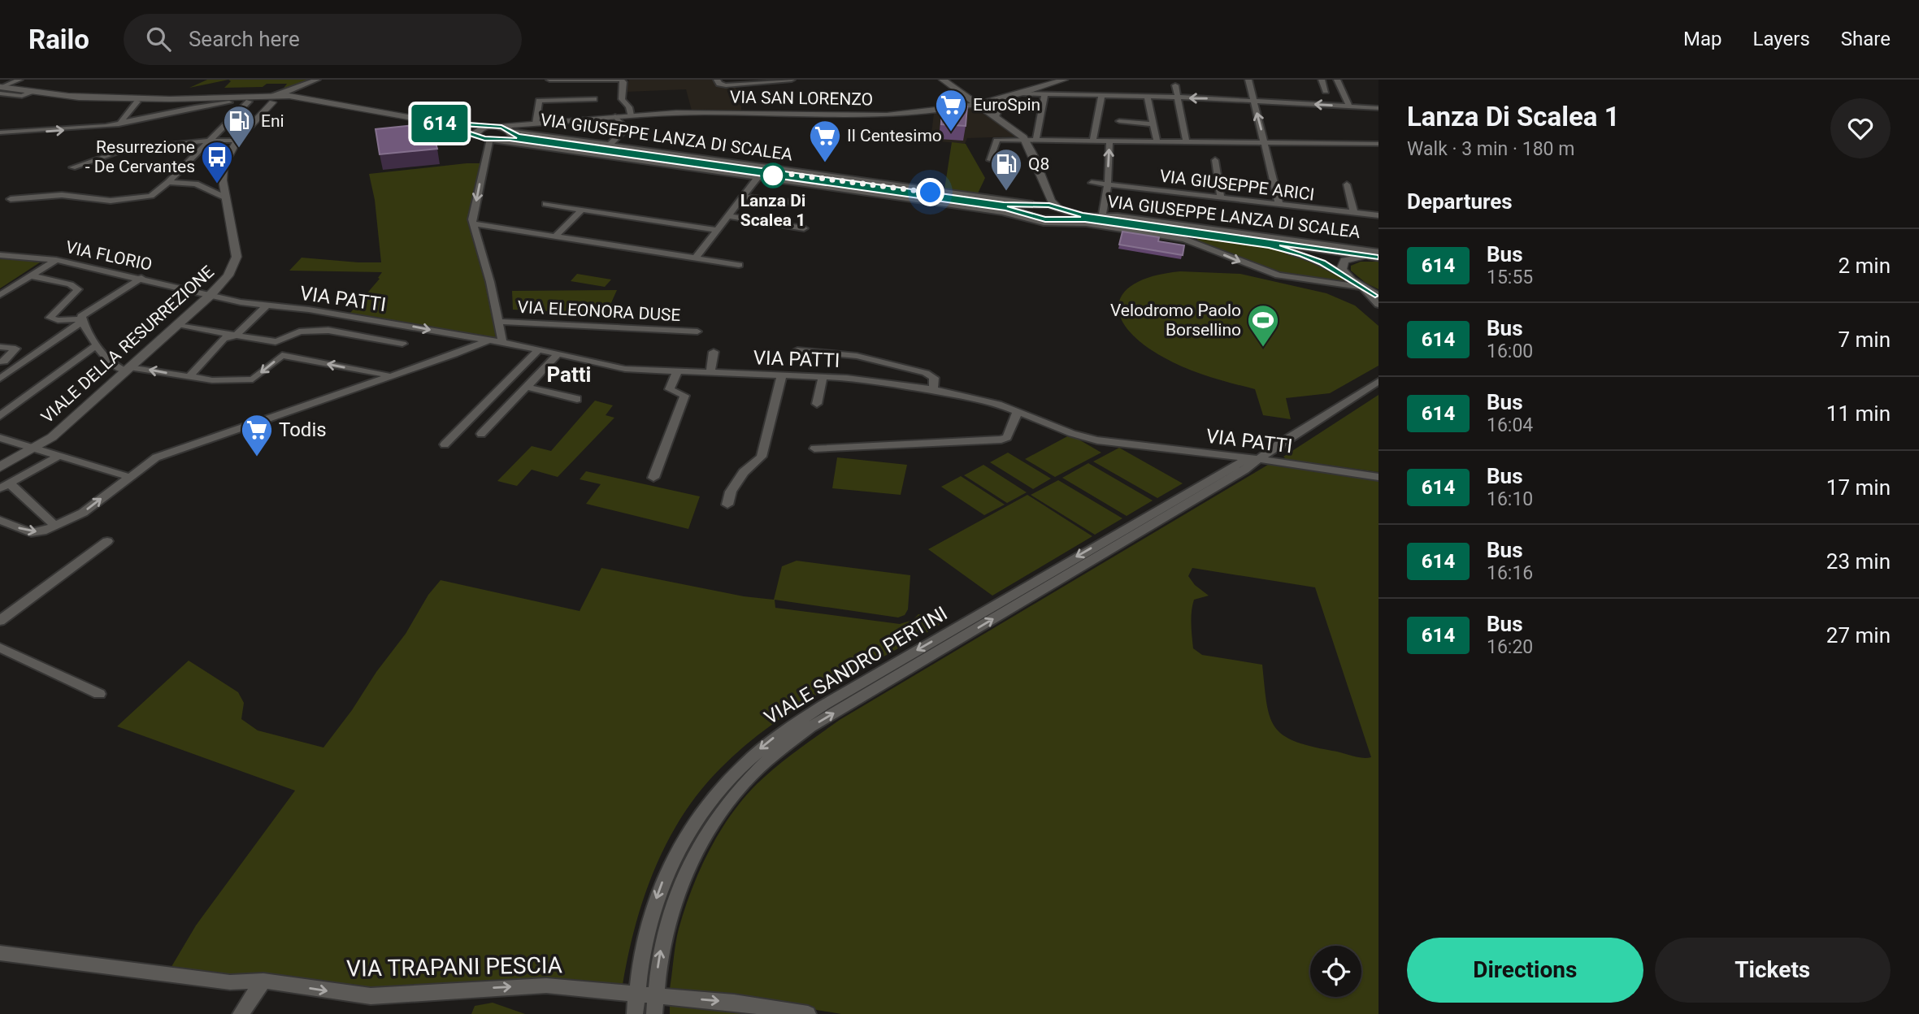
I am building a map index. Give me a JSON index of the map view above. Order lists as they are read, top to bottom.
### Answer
{
  "streets": {
    "street": [
      "VIA SAN LORENZO",
      "VIA GIUSEPPE LANZA DI SCALEA",
      "VIA GIUSEPPE ARICI",
      "VIA FLORIO",
      "VIA PATTI",
      "VIA ELEONORA DUSE",
      "VIALE DELLA RESURREZIONE",
      "VIALE SANDRO PERTINI",
      "VIA TRAPANI PESCIA"
    ]
  },
  "crossings": [
    ["VIA SAN LORENZO", "VIA GIUSEPPE LANZA DI SCALEA"],
    ["VIA FLORIO", "VIA PATTI"],
    ["VIA FLORIO", "VIALE DELLA RESURREZIONE"],
    ["VIA PATTI", "VIALE DELLA RESURREZIONE"],
    ["VIA PATTI", "VIALE SANDRO PERTINI"],
    ["VIALE SANDRO PERTINI", "VIA TRAPANI PESCIA"]
  ],
  "one_way": ["VIA TRAPANI PESCIA"],
  "districts": ["Patti"],
  "places": {
    "supermarket": ["EuroSpin", "Il Centesimo", "Todis"],
    "fuel station": ["Eni", "Q8"],
    "other": ["Lanza Di Scalea 1"],
    "bus stop": ["Resurrezione - De Cervantes"],
    "sports": ["Velodromo Paolo Borsellino"]
  },
  "lines": ["bus line 614"],
  "page": {
    "header": "Railo",
    "search": "Search here",
    "nav": ["Map", "Layers", "Share"],
    "on_map": "614",
    "heading": [
      ["Lanza Di Scalea 1", "Walk · 3 min · 180 m"],
      "Departures"
    ],
    "list": [
      {
        "mark": "614",
        "name": "Bus",
        "note": "15:55",
        "value": "2 min"
      },
      {
        "mark": "614",
        "name": "Bus",
        "note": "16:00",
        "value": "7 min"
      },
      {
        "mark": "614",
        "name": "Bus",
        "note": "16:04",
        "value": "11 min"
      },
      {
        "mark": "614",
        "name": "Bus",
        "note": "16:10",
        "value": "17 min"
      },
      {
        "mark": "614",
        "name": "Bus",
        "note": "16:16",
        "value": "23 min"
      },
      {
        "mark": "614",
        "name": "Bus",
        "note": "16:20",
        "value": "27 min"
      }
    ],
    "buttons": ["Directions", "Tickets"]
  }
}
